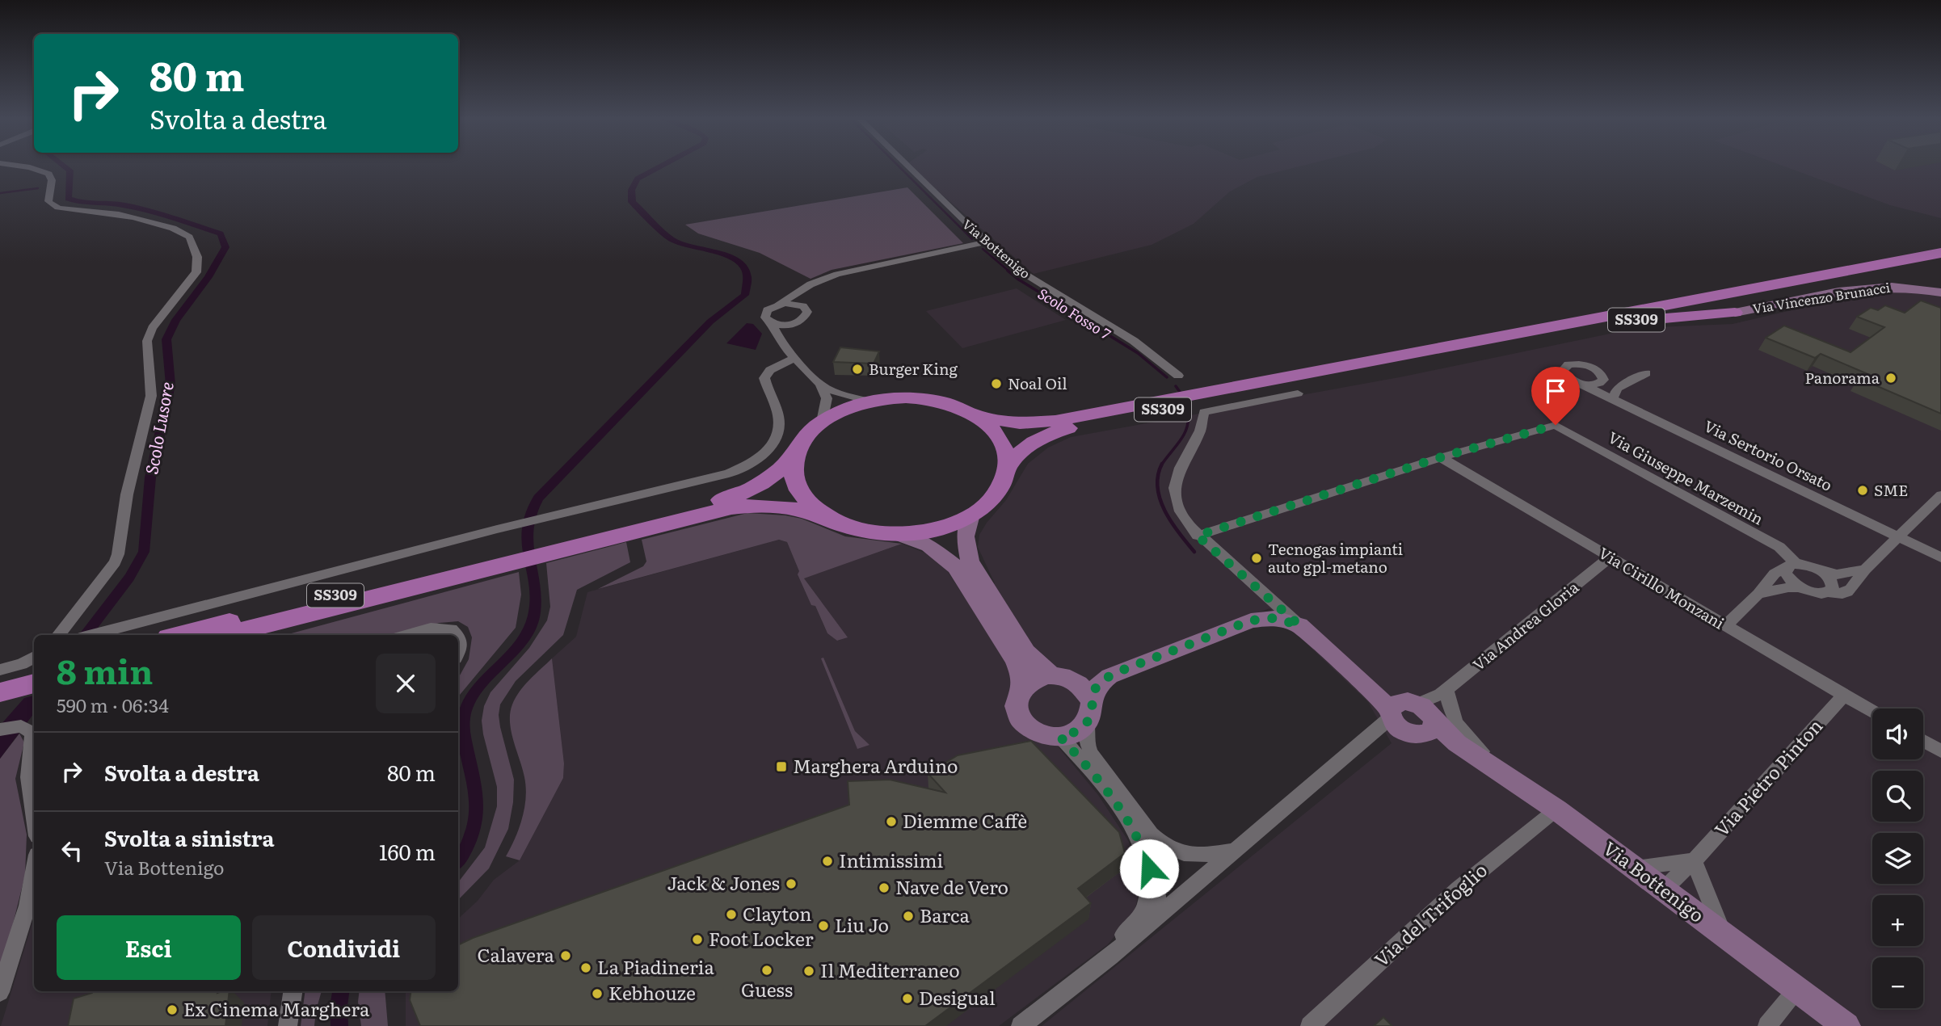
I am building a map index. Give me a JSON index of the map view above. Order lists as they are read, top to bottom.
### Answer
{
  "streets": {
    "main road": ["SS309"],
    "street": [
      "Via Bottenigo",
      "Via Vincenzo Brunacci",
      "Via Sertorio Orsato",
      "Via Giuseppe Marzemin",
      "Via Cirillo Monzani",
      "Via Andrea Gloria",
      "Via Pietro Pinton",
      "Via del Trifoglio"
    ]
  },
  "crossings": [
    ["Via Bottenigo", "Via Andrea Gloria"],
    ["Via Bottenigo", "Via Pietro Pinton"],
    ["Via Bottenigo", "Via del Trifoglio"],
    ["Via Giuseppe Marzemin", "Via Cirillo Monzani"],
    ["Via Cirillo Monzani", "Via Andrea Gloria"],
    ["Via Cirillo Monzani", "Via Pietro Pinton"]
  ],
  "water": ["Scolo Fosso 7", "Scolo Lusore"],
  "places": {
    "other": [
      "Burger King",
      "Panorama",
      "Noal Oil",
      "SME",
      "Tecnogas impianti auto gpl-metano",
      "Diemme Caffè",
      "Intimissimi",
      "Jack & Jones",
      "Nave de Vero",
      "Clayton",
      "Barca",
      "Liu Jo",
      "Foot Locker",
      "Calavera",
      "La Piadineria",
      "Guess",
      "Il Mediterraneo",
      "Kebhouze",
      "Desigual",
      "Ex Cinema Marghera"
    ],
    "transit": ["Marghera Arduino"]
  },
  "page": {
    "turn": ["80 m", "Svolta a destra"],
    "heading": ["8 min", "590 m · 06:34"],
    "map_buttons": ["+", "−"],
    "list": [
      {
        "name": "Svolta a destra",
        "value": "80 m"
      },
      {
        "name": "Svolta a sinistra",
        "note": "Via Bottenigo",
        "value": "160 m"
      }
    ],
    "buttons": ["Esci", "Condividi"]
  }
}
